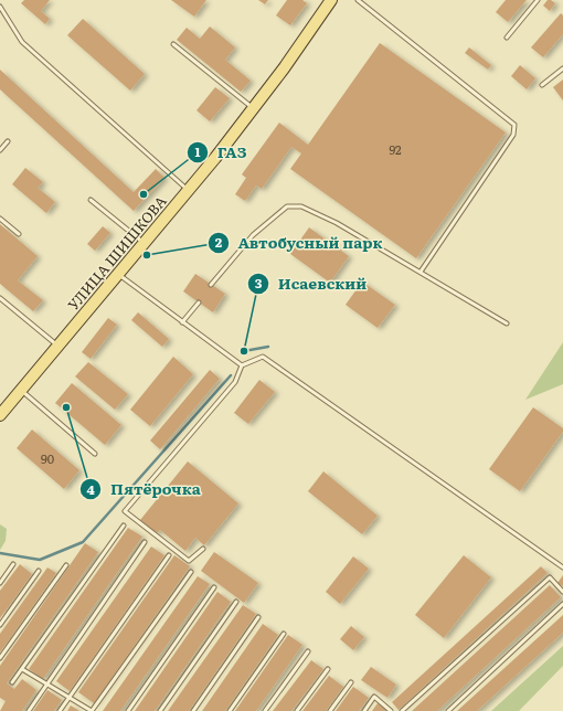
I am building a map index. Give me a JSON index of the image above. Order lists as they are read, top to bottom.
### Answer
{
  "streets": {
    "main road": ["УЛИЦА ШИШКОВА"]
  },
  "places": [
    "ГАЗ",
    "Автобусный парк",
    "Исаевский",
    "Пятёрочка"
  ],
  "house_numbers": ["92", "90"]
}
